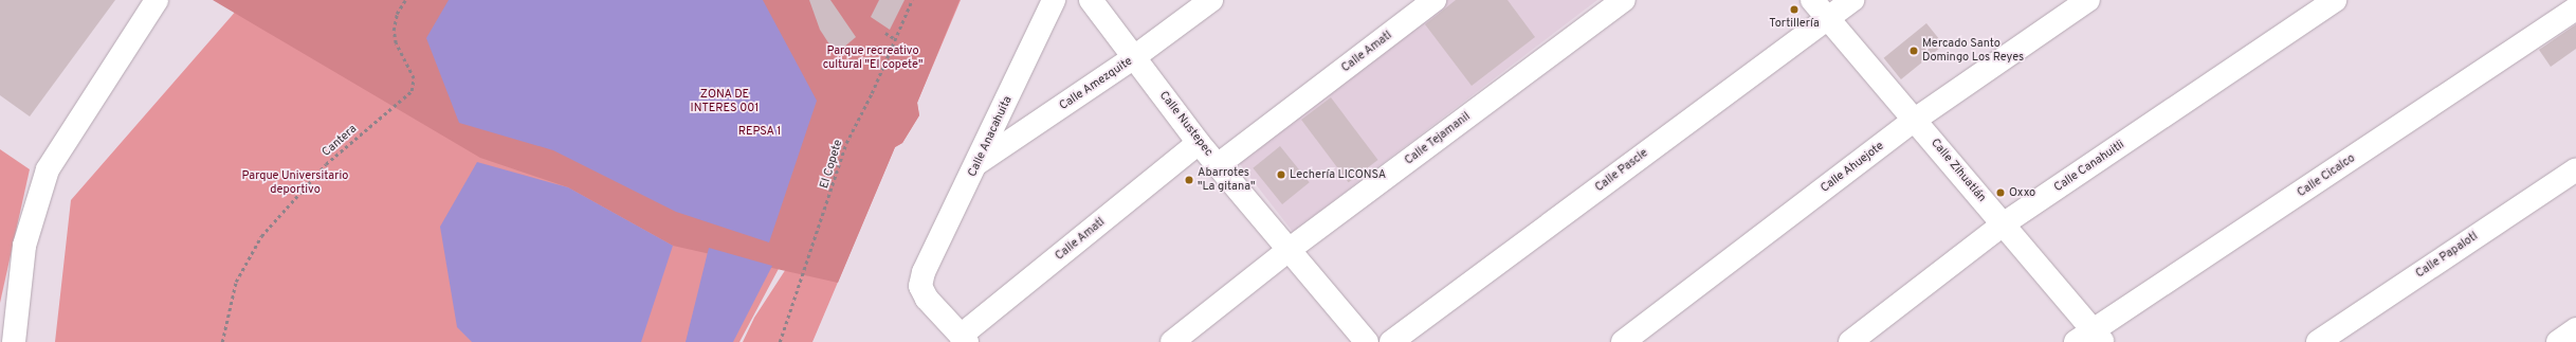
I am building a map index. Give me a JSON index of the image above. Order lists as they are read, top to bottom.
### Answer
{
  "streets": {
    "street": [
      "Calle Amatl",
      "Calle Amezquite",
      "Calle Nustepec",
      "Calle Anacahuita",
      "Calle Tejamanil",
      "Calle Canahuitli",
      "Calle Ahuejote",
      "Calle Pascle",
      "Calle Zihuatlán",
      "Calle Cicalco",
      "Calle Papalotl"
    ],
    "path": ["Cantera", "El Copete"]
  },
  "crossings": [
    ["Calle Amatl", "Calle Nustepec"],
    ["Calle Amatl", "Calle Anacahuita"],
    ["Calle Amezquite", "Calle Nustepec"],
    ["Calle Amezquite", "Calle Anacahuita"],
    ["Calle Nustepec", "Calle Tejamanil"],
    ["Calle Canahuitli", "Calle Zihuatlán"],
    ["Calle Ahuejote", "Calle Zihuatlán"],
    ["Calle Pascle", "Calle Zihuatlán"],
    ["Calle Zihuatlán", "Calle Cicalco"]
  ],
  "parks": [
    "Parque recreativo cultural \"El copete\"",
    "ZONA DE INTERES 001",
    "REPSA 1",
    "Parque Universitario deportivo"
  ],
  "places": [
    "Tortillería",
    "Mercado Santo Domingo Los Reyes",
    "Lechería LICONSA",
    "Abarrotes \"La gitana\"",
    "Oxxo"
  ]
}
